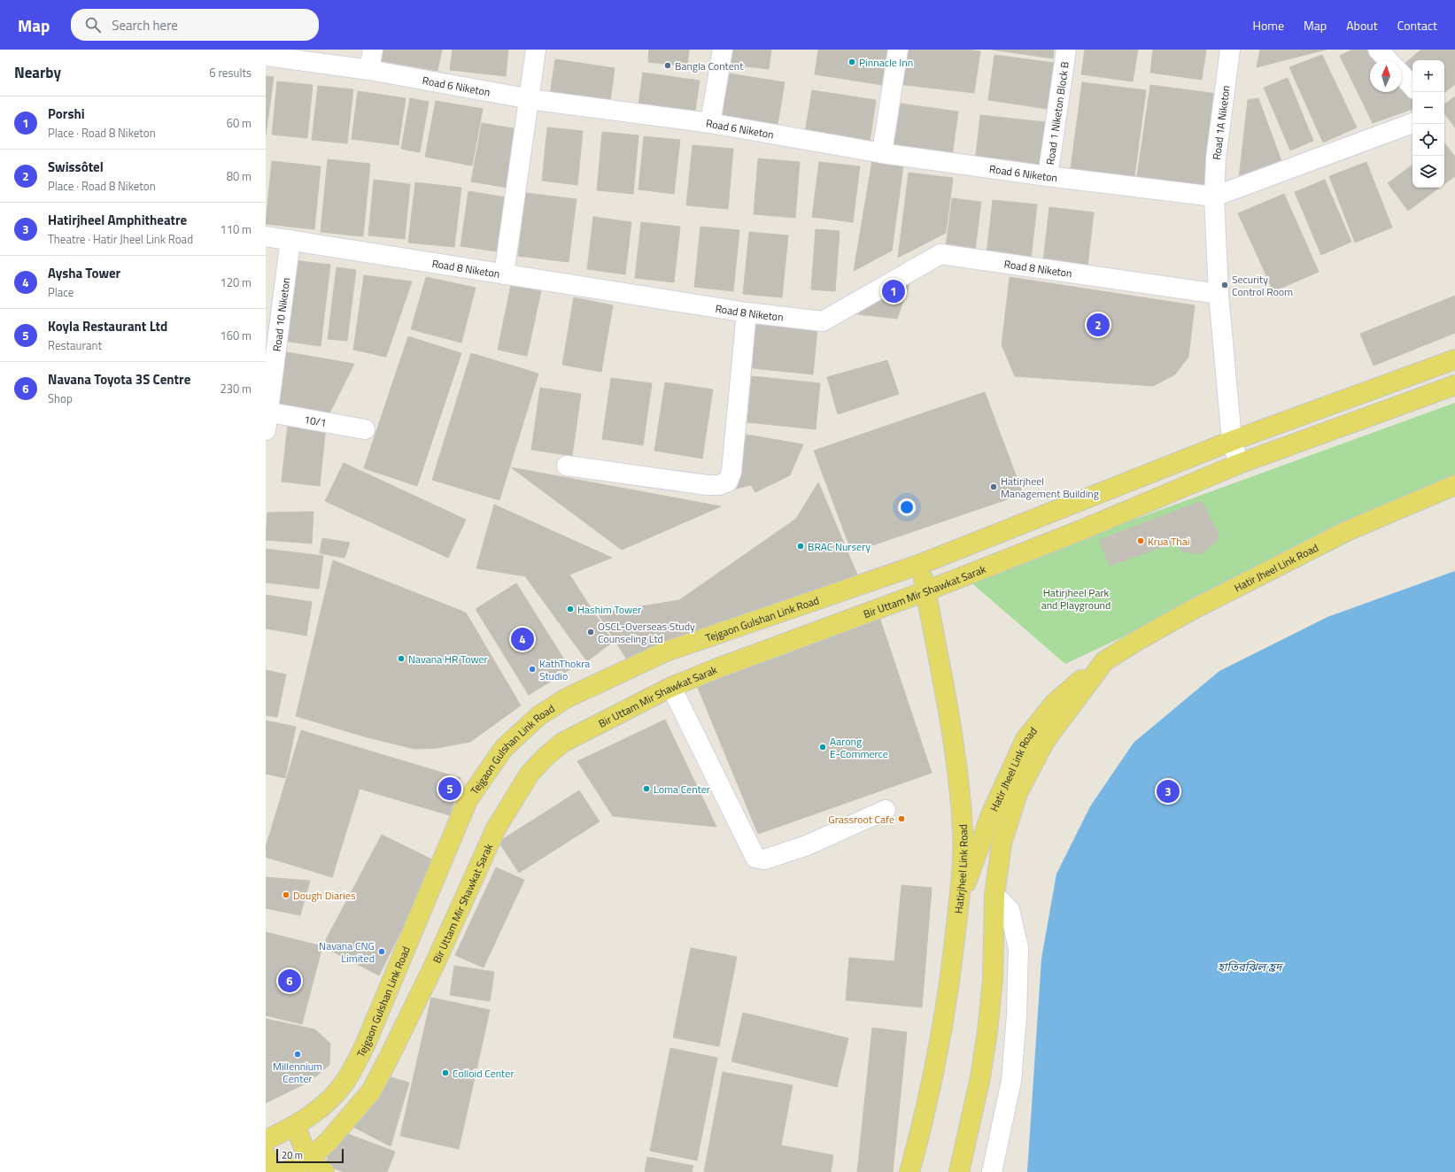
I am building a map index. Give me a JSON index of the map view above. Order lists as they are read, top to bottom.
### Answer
{
  "streets": {
    "main road": [
      "Hatir Jheel Link Road",
      "Bir Uttam Mir Shawkat Sarak",
      "Tejgaon Gulshan Link Road",
      "Hatirjheel Link Road"
    ],
    "street": [
      "Road 6 Niketon",
      "Road 1 Niketon Block B",
      "Road 1A Niketon",
      "Road 8 Niketon",
      "Road 10 Niketon",
      "10/1"
    ]
  },
  "crossings": [
    ["Road 6 Niketon", "Road 1 Niketon Block B"],
    ["Road 6 Niketon", "Road 1A Niketon"],
    ["Road 1A Niketon", "Road 8 Niketon"],
    ["Road 1A Niketon", "Bir Uttam Mir Shawkat Sarak"],
    ["Road 1A Niketon", "Tejgaon Gulshan Link Road"],
    ["Road 8 Niketon", "Road 10 Niketon"],
    ["Road 10 Niketon", "10/1"],
    ["Hatir Jheel Link Road", "Hatirjheel Link Road"],
    ["Bir Uttam Mir Shawkat Sarak", "Hatirjheel Link Road"],
    ["Tejgaon Gulshan Link Road", "Hatirjheel Link Road"]
  ],
  "water": ["হাতিরঝিল হ্রদ"],
  "parks": ["Hatirjheel Park and Playground"],
  "places": [
    "Pinnacle Inn",
    "Bangla Content",
    "Security Control Room",
    "Hatirjheel Management Building",
    "Krua Thai",
    "BRAC Nursery",
    "Hashim Tower",
    "OSCL-Overseas Study Counseling Ltd",
    "Navana HR Tower",
    "KathThokra Studio",
    "Aarong E-Commerce",
    "Loma Center",
    "Grassroot Cafe",
    "Dough Diaries",
    "Navana CNG Limited",
    "Millennium Center",
    "Colloid Center"
  ],
  "scale_bar": "20 m",
  "north": "top",
  "page": {
    "header": "Map",
    "search": "Search here",
    "nav": [
      "Home",
      "Map",
      "About",
      "Contact"
    ],
    "heading": ["Nearby", "6 results"],
    "map_buttons": ["+", "−"],
    "list": [
      {
        "mark": "1",
        "name": "Porshi",
        "note": "Place · Road 8 Niketon",
        "value": "60 m"
      },
      {
        "mark": "2",
        "name": "Swissôtel",
        "note": "Place · Road 8 Niketon",
        "value": "80 m"
      },
      {
        "mark": "3",
        "name": "Hatirjheel Amphitheatre",
        "note": "Theatre · Hatir Jheel Link Road",
        "value": "110 m"
      },
      {
        "mark": "4",
        "name": "Aysha Tower",
        "note": "Place",
        "value": "120 m"
      },
      {
        "mark": "5",
        "name": "Koyla Restaurant Ltd",
        "note": "Restaurant",
        "value": "160 m"
      },
      {
        "mark": "6",
        "name": "Navana Toyota 3S Centre",
        "note": "Shop",
        "value": "230 m"
      }
    ],
    "pins": [
      "1",
      "2",
      "4",
      "5",
      "3",
      "6"
    ],
    "scale": "20 m"
  }
}
